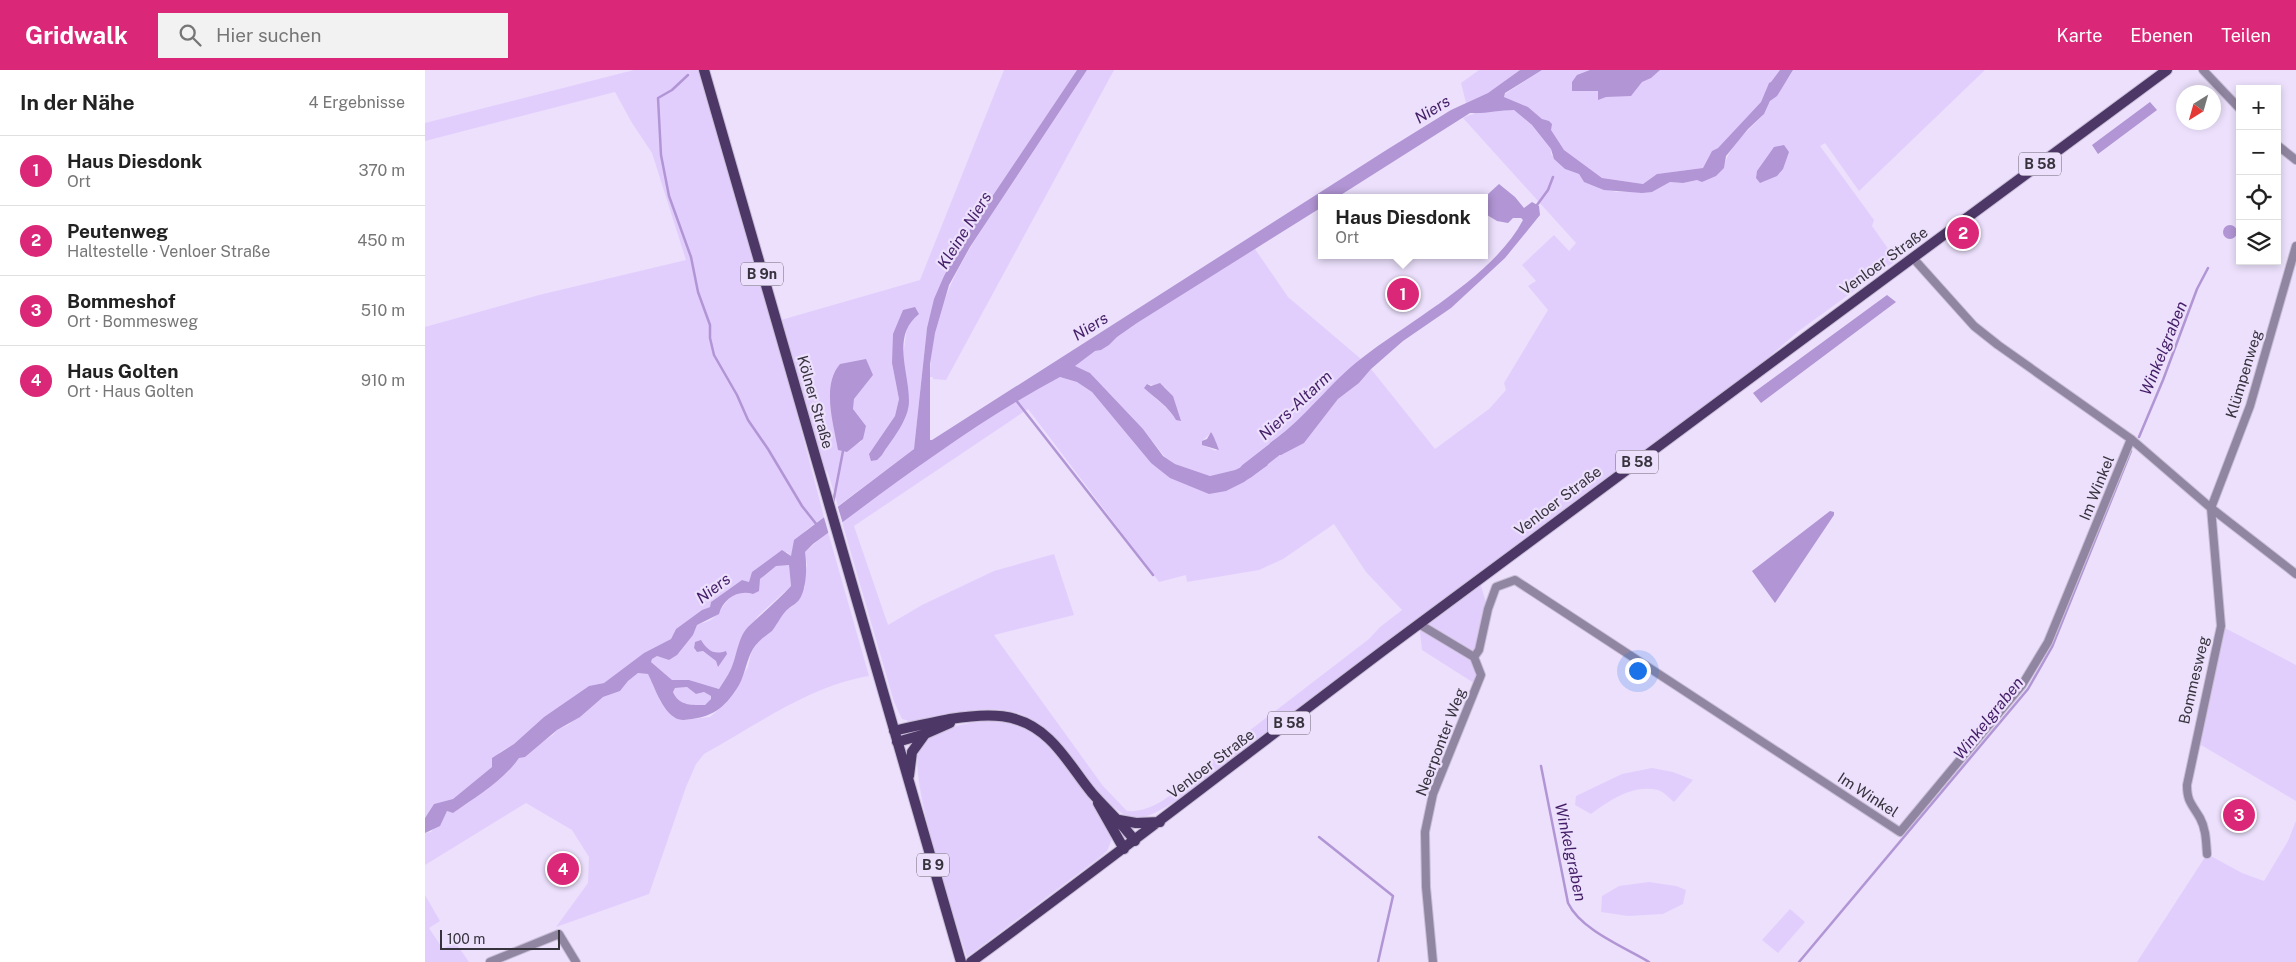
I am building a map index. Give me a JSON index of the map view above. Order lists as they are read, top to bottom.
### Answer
{
  "streets": {
    "main road": [
      "B 58",
      "Venloer Straße",
      "B 9n",
      "Kölner Straße",
      "B 9"
    ],
    "street": [
      "Klümpenweg",
      "Im Winkel",
      "Bommesweg",
      "Neerponter Weg"
    ]
  },
  "crossings": [
    ["Klümpenweg", "Bommesweg"],
    ["Kölner Straße", "B 9"],
    ["Im Winkel", "Neerponter Weg"]
  ],
  "water": [
    "Niers",
    "Kleine Niers",
    "Winkelgraben",
    "Niers-Altarm"
  ],
  "scale_bar": "100 m",
  "north": "bottom left",
  "page": {
    "header": "Gridwalk",
    "search": "Hier suchen",
    "nav": ["Karte", "Ebenen", "Teilen"],
    "heading": ["In der Nähe", "4 Ergebnisse"],
    "map_buttons": ["+", "−"],
    "list": [
      {
        "mark": "1",
        "name": "Haus Diesdonk",
        "note": "Ort",
        "value": "370 m"
      },
      {
        "mark": "2",
        "name": "Peutenweg",
        "note": "Haltestelle · Venloer Straße",
        "value": "450 m"
      },
      {
        "mark": "3",
        "name": "Bommeshof",
        "note": "Ort · Bommesweg",
        "value": "510 m"
      },
      {
        "mark": "4",
        "name": "Haus Golten",
        "note": "Ort · Haus Golten",
        "value": "910 m"
      }
    ],
    "popup": ["Haus Diesdonk", "Ort"],
    "pins": [
      "2",
      "1",
      "3",
      "4"
    ],
    "scale": "100 m"
  }
}
